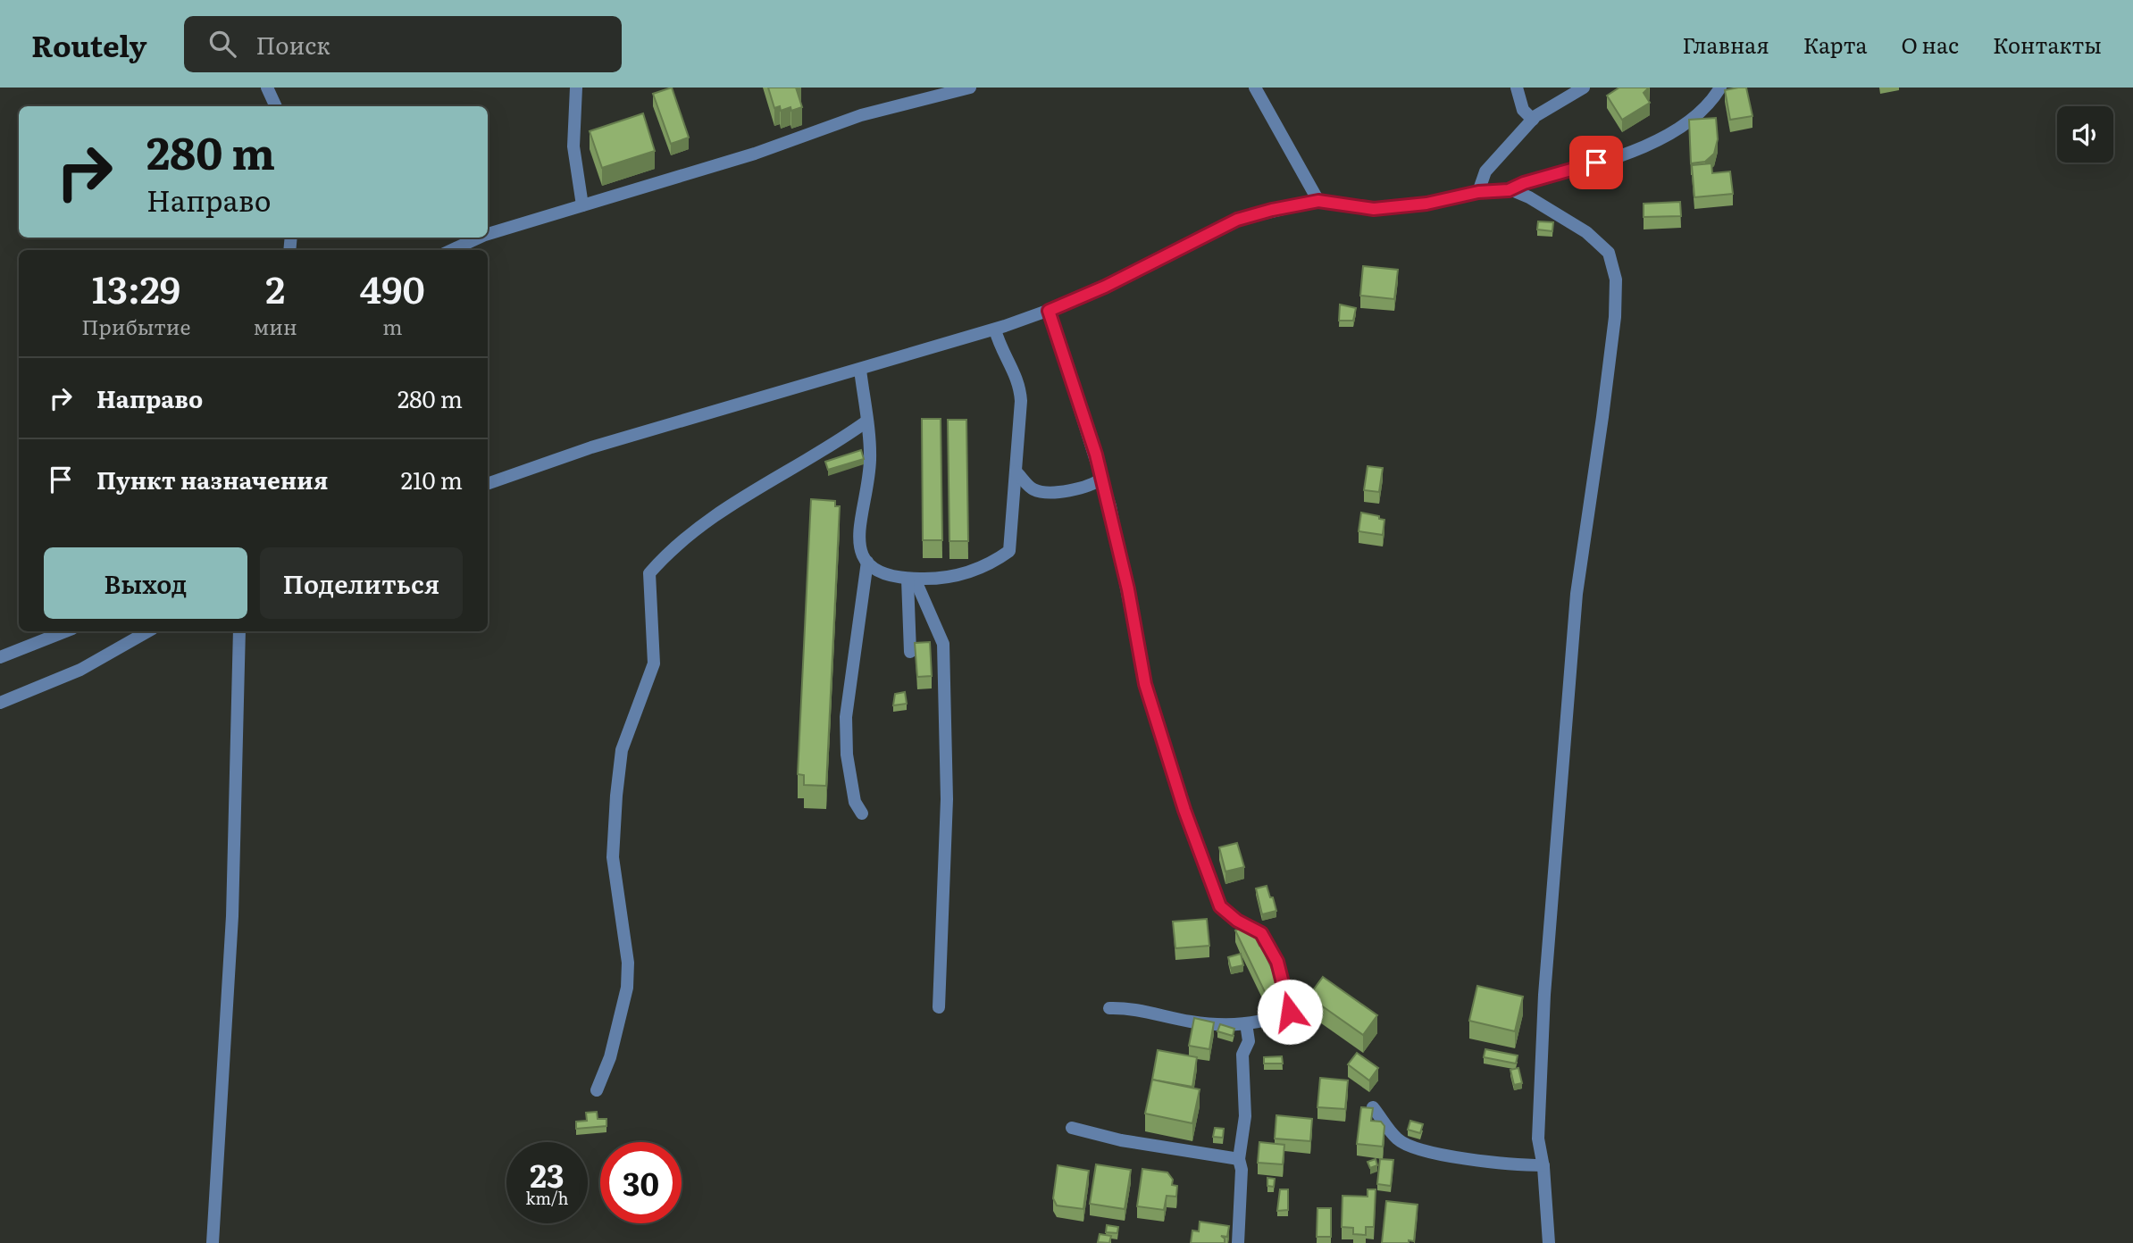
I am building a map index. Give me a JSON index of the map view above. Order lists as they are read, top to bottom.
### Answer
{
  "page": {
    "header": "Routely",
    "search": "Поиск",
    "nav": [
      "Главная",
      "Карта",
      "О нас",
      "Контакты"
    ],
    "turn": ["280 m", "Направо"],
    "eta": [
      "13:29",
      "Прибытие",
      "2",
      "мин",
      "490",
      "m"
    ],
    "list": [
      {
        "name": "Направо",
        "value": "280 m"
      },
      {
        "name": "Пункт назначения",
        "value": "210 m"
      }
    ],
    "buttons": ["Выход", "Поделиться"],
    "speed": "23 km/h",
    "limit": "30"
  }
}
